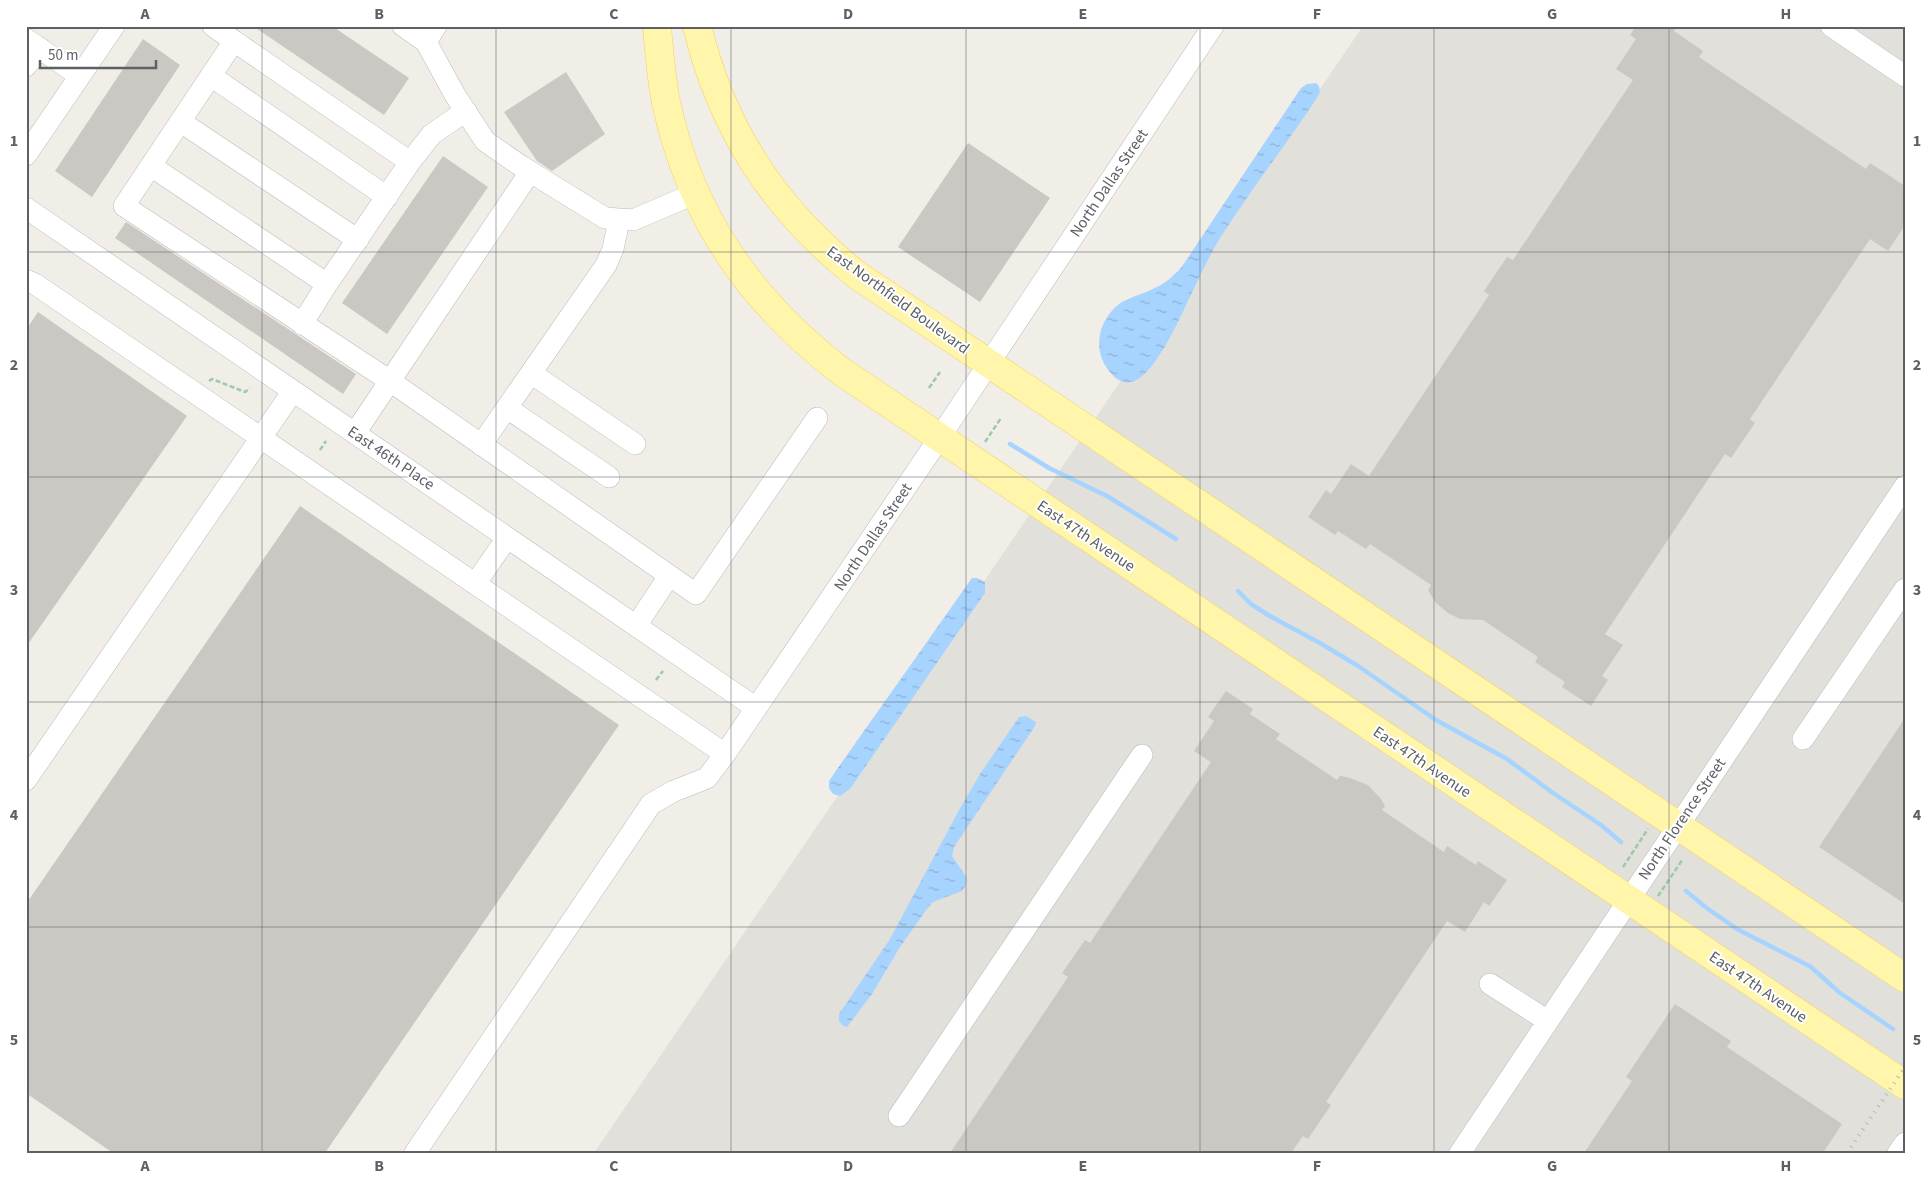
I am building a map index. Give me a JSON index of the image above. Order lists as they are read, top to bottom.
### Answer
{
  "streets": {
    "main road": ["East Northfield Boulevard", "East 47th Avenue"],
    "street": ["North Dallas Street", "East 46th Place", "North Florence Street"]
  },
  "crossings": [
    ["North Dallas Street", "East Northfield Boulevard"],
    ["North Dallas Street", "East 46th Place"],
    ["North Dallas Street", "East 47th Avenue"],
    ["East 47th Avenue", "North Florence Street"]
  ],
  "scale_bar": "50 m",
  "grid": {
    "columns": [
      "A",
      "B",
      "C",
      "D",
      "E",
      "F",
      "G",
      "H"
    ],
    "rows": [
      "1",
      "2",
      "3",
      "4",
      "5"
    ]
  }
}
